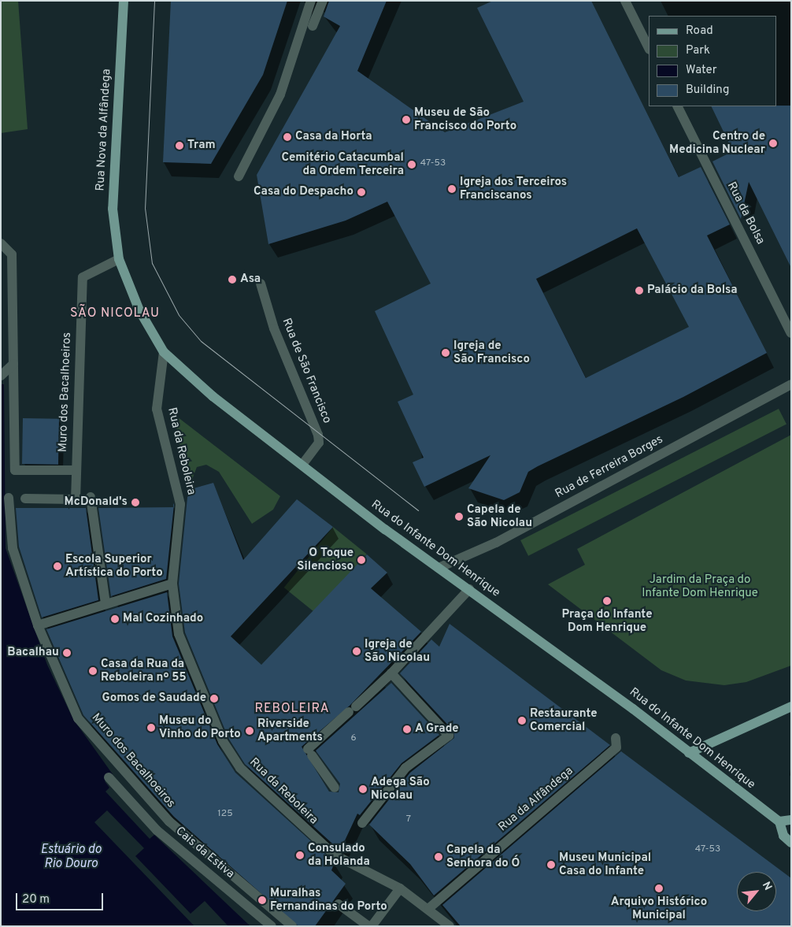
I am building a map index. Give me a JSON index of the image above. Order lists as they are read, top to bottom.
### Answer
{
  "streets": {
    "main road": ["Rua Nova da Alfândega", "Rua do Infante Dom Henrique"],
    "street": [
      "Rua da Bolsa",
      "Rua de São Francisco",
      "Muro dos Bacalhoeiros",
      "Rua da Reboleira",
      "Rua de Ferreira Borges",
      "Rua da Alfândega",
      "Cais da Estiva"
    ]
  },
  "crossings": [
    ["Rua Nova da Alfândega", "Muro dos Bacalhoeiros"],
    ["Rua Nova da Alfândega", "Rua do Infante Dom Henrique"],
    ["Rua de São Francisco", "Rua do Infante Dom Henrique"],
    ["Muro dos Bacalhoeiros", "Rua do Infante Dom Henrique"],
    ["Rua da Reboleira", "Rua do Infante Dom Henrique"],
    ["Rua da Reboleira", "Rua da Alfândega"],
    ["Rua de Ferreira Borges", "Rua do Infante Dom Henrique"]
  ],
  "districts": ["SÃO NICOLAU", "REBOLEIRA"],
  "water": ["Estuário do Rio Douro"],
  "parks": ["Jardim da Praça do Infante Dom Henrique"],
  "places": [
    "Museu de São Francisco do Porto",
    "Casa da Horta",
    "Centro de Medicina Nuclear",
    "Tram",
    "Cemitério Catacumbal da Ordem Terceira",
    "Igreja dos Terceiros Franciscanos",
    "Casa do Despacho",
    "Asa",
    "Palácio da Bolsa",
    "Igreja de São Francisco",
    "McDonald's",
    "Capela de São Nicolau",
    "O Toque Silencioso",
    "Escola Superior Artística do Porto",
    "Praça do Infante Dom Henrique",
    "Mal Cozinhado",
    "Igreja de São Nicolau",
    "Bacalhau",
    "Casa da Rua da Reboleira nº 55",
    "Gomos de Saudade",
    "Restaurante Comercial",
    "Museu do Vinho do Porto",
    "A Grade",
    "Riverside Apartments",
    "Adega São Nicolau",
    "Consulado da Holanda",
    "Capela da Senhora do Ó",
    "Museu Municipal Casa do Infante",
    "Arquivo Histórico Municipal",
    "Muralhas Fernandinas do Porto"
  ],
  "house_numbers": [
    "47-53",
    "6",
    "125",
    "7",
    "47-53"
  ],
  "legend": [
    "Road",
    "Park",
    "Water",
    "Building"
  ],
  "scale_bar": "20 m",
  "north": "top right"
}
